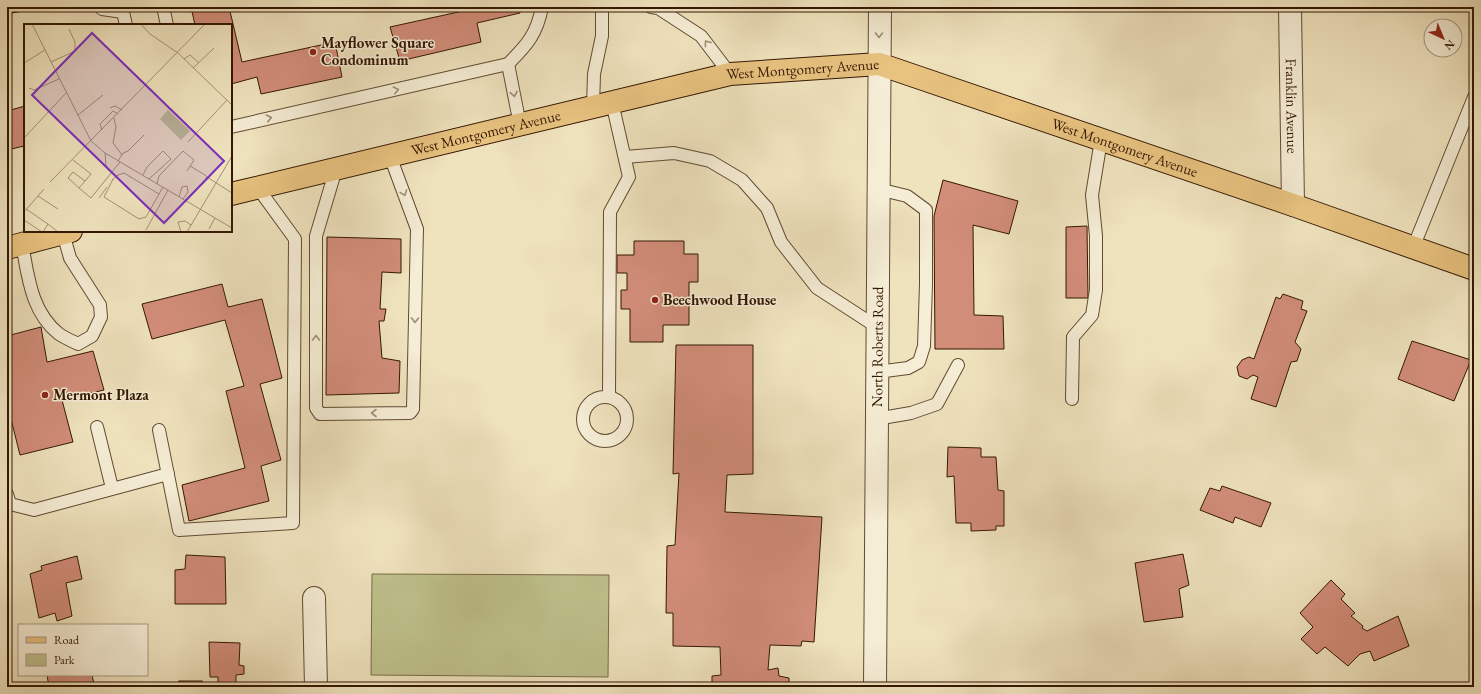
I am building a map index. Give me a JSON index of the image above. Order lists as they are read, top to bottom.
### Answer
{
  "streets": {
    "main road": ["West Montgomery Avenue"],
    "street": ["Franklin Avenue", "North Roberts Road"]
  },
  "crossings": [
    ["West Montgomery Avenue", "Franklin Avenue"],
    ["West Montgomery Avenue", "North Roberts Road"]
  ],
  "places": ["Mayflower Square Condominum", "Beechwood House", "Mermont Plaza"],
  "legend": ["Road", "Park"],
  "north": "bottom right"
}
